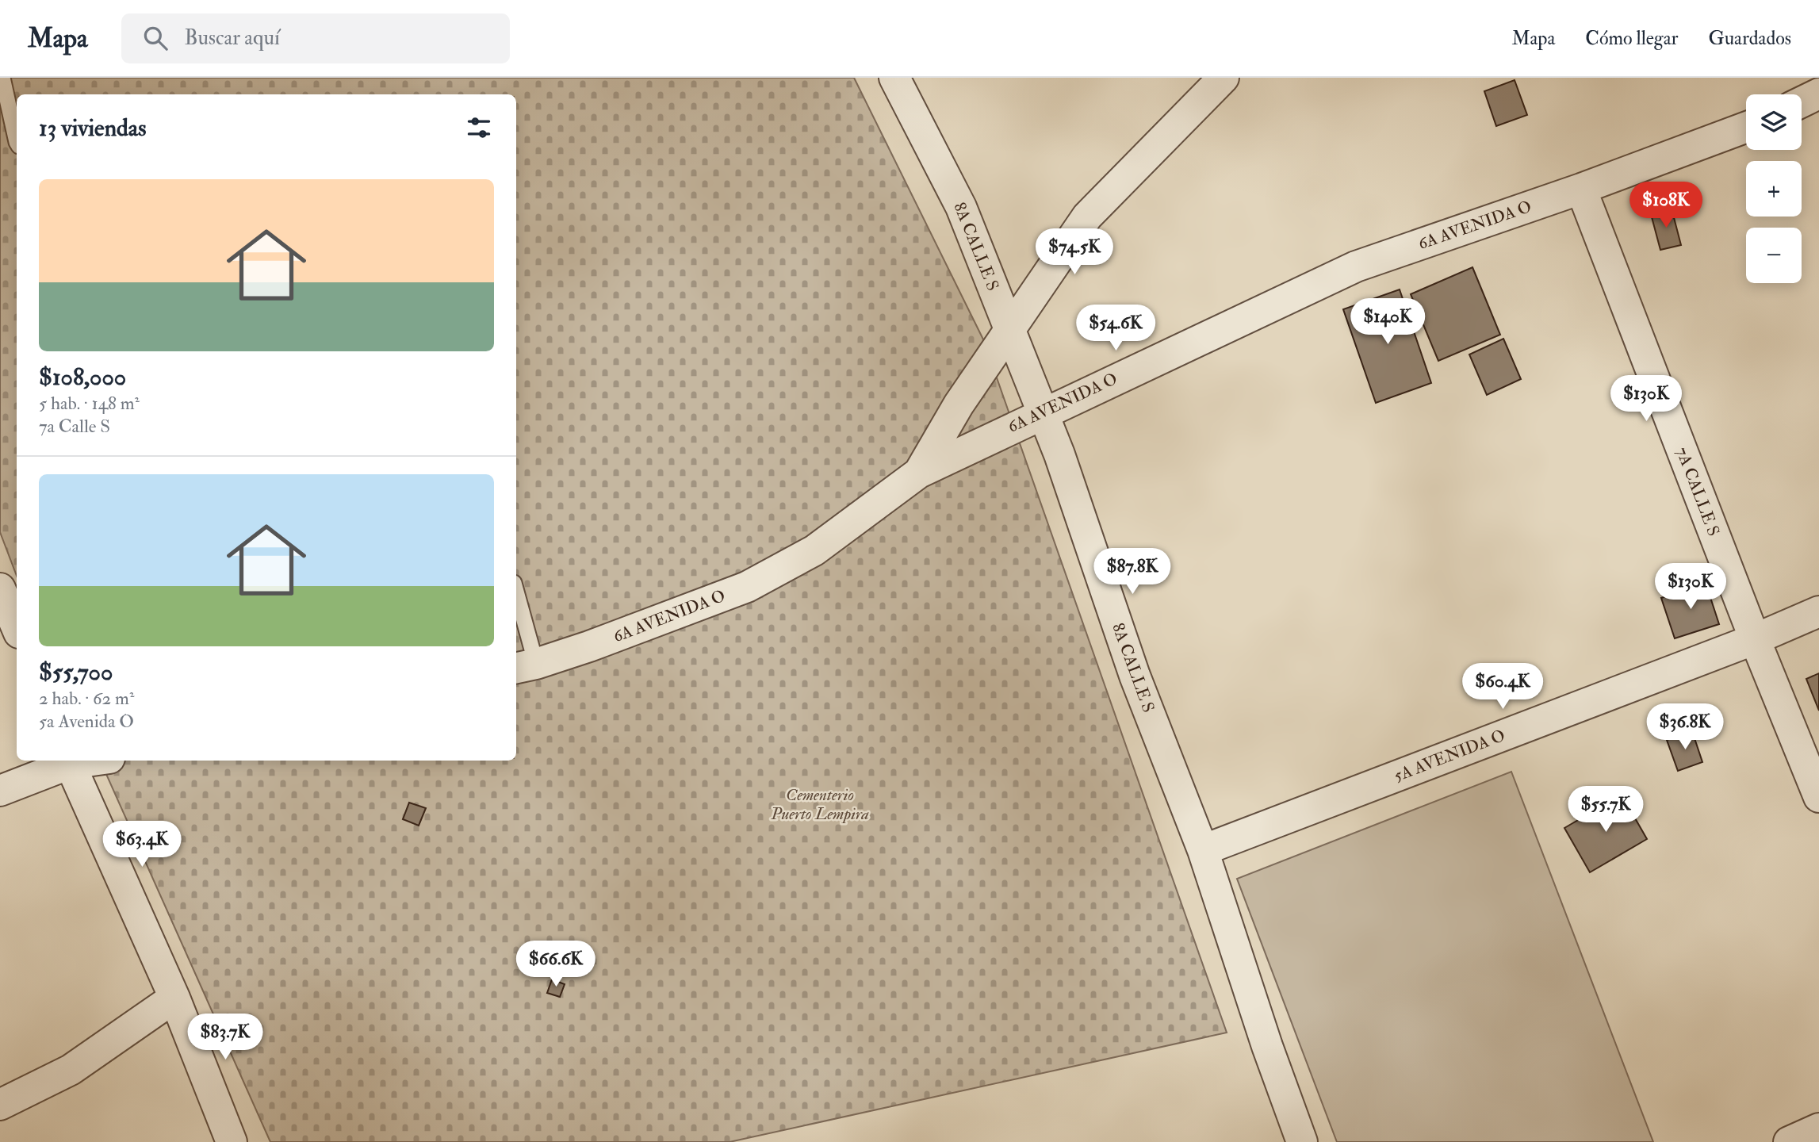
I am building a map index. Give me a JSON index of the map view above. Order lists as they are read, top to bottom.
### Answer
{
  "streets": {
    "street": [
      "6A AVENIDA O",
      "8A CALLE S",
      "7A CALLE S",
      "5A AVENIDA O"
    ]
  },
  "crossings": [
    ["6A AVENIDA O", "8A CALLE S"],
    ["6A AVENIDA O", "7A CALLE S"],
    ["8A CALLE S", "5A AVENIDA O"],
    ["7A CALLE S", "5A AVENIDA O"]
  ],
  "parks": ["Cementerio Puerto Lempira"],
  "page": {
    "header": "Mapa",
    "search": "Buscar aquí",
    "nav": ["Mapa", "Cómo llegar", "Guardados"],
    "map_buttons": ["+", "−"],
    "heading": "13 viviendas",
    "list": [
      {
        "name": "$108,000",
        "note": "5 hab. · 148 m² · 7a Calle S"
      },
      {
        "name": "$55,700",
        "note": "2 hab. · 62 m² · 5a Avenida O"
      }
    ],
    "price": [
      "$108K",
      "$74.5K",
      "$140K",
      "$54.6K",
      "$130K",
      "$87.8K",
      "$130K",
      "$60.4K",
      "$36.8K",
      "$55.7K",
      "$63.4K",
      "$66.6K",
      "$83.7K"
    ]
  }
}
